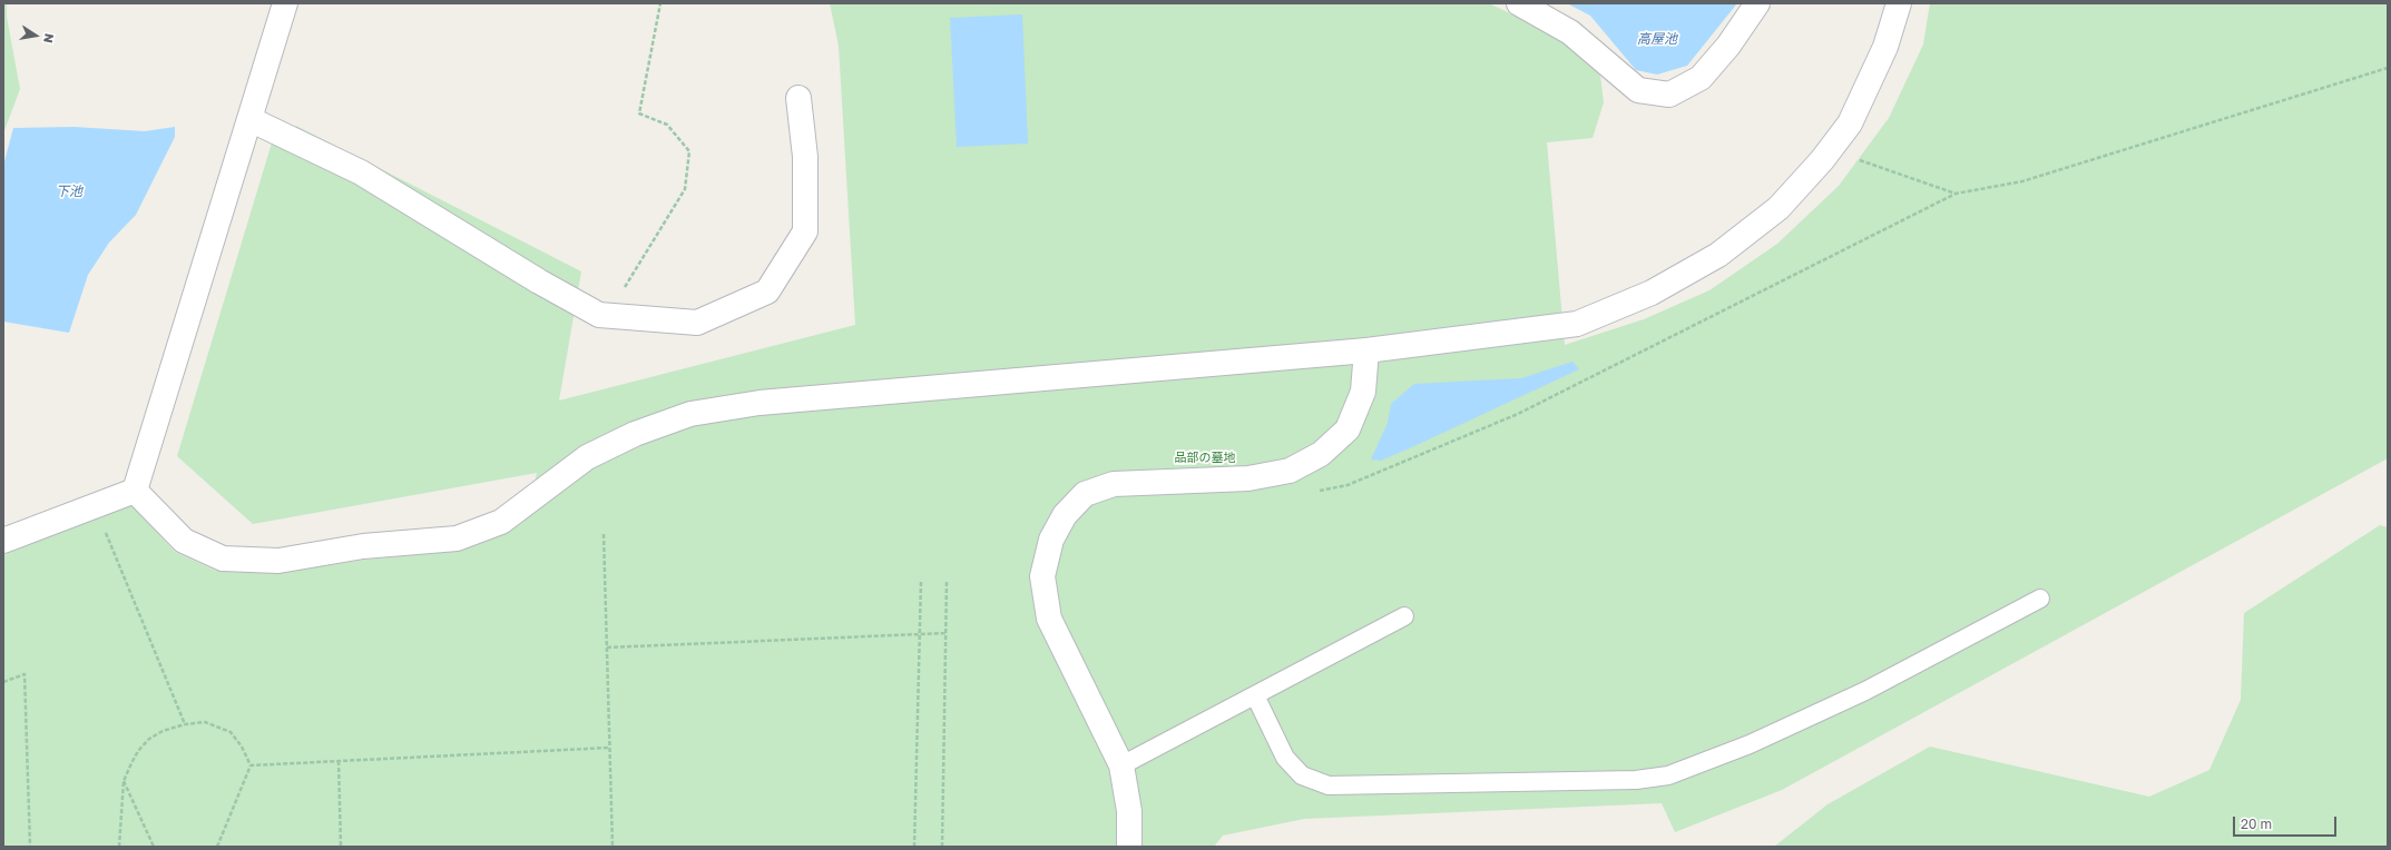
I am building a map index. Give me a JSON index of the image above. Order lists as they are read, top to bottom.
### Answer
{
  "water": ["高屋池", "下池"],
  "parks": ["品部の墓地"],
  "scale_bar": "20 m",
  "north": "right"
}
